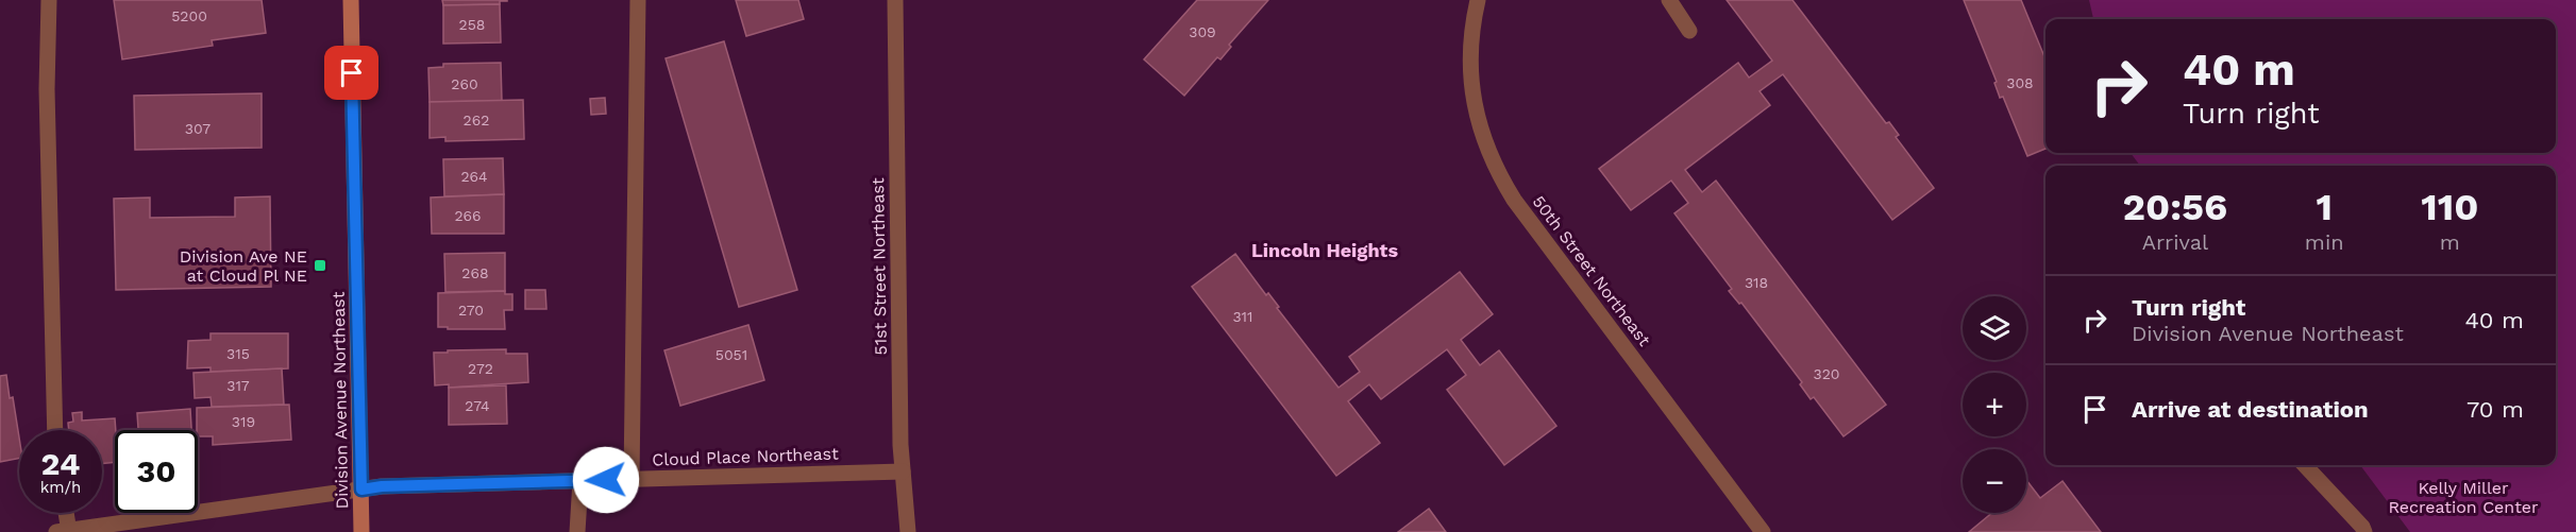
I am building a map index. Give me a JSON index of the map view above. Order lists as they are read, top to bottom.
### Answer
{
  "streets": {
    "street": [
      "51st Street Northeast",
      "50th Street Northeast",
      "Division Avenue Northeast",
      "Cloud Place Northeast"
    ]
  },
  "crossings": [
    ["51st Street Northeast", "Cloud Place Northeast"],
    ["Division Avenue Northeast", "Cloud Place Northeast"]
  ],
  "districts": ["Lincoln Heights"],
  "parks": ["Kelly Miller Recreation Center"],
  "places": {
    "transit": ["Division Ave NE at Cloud Pl NE"]
  },
  "house_numbers": [
    "5200",
    "258",
    "309",
    "308",
    "260",
    "262",
    "307",
    "264",
    "266",
    "268",
    "318",
    "270",
    "311",
    "315",
    "5051",
    "272",
    "320",
    "317",
    "274",
    "319"
  ],
  "page": {
    "turn": ["40 m", "Turn right"],
    "eta": [
      "20:56",
      "Arrival",
      "1",
      "min",
      "110",
      "m"
    ],
    "list": [
      {
        "name": "Turn right",
        "note": "Division Avenue Northeast",
        "value": "40 m"
      },
      {
        "name": "Arrive at destination",
        "value": "70 m"
      }
    ],
    "map_buttons": ["+", "−"],
    "speed": "24 km/h",
    "limit": "30"
  }
}
